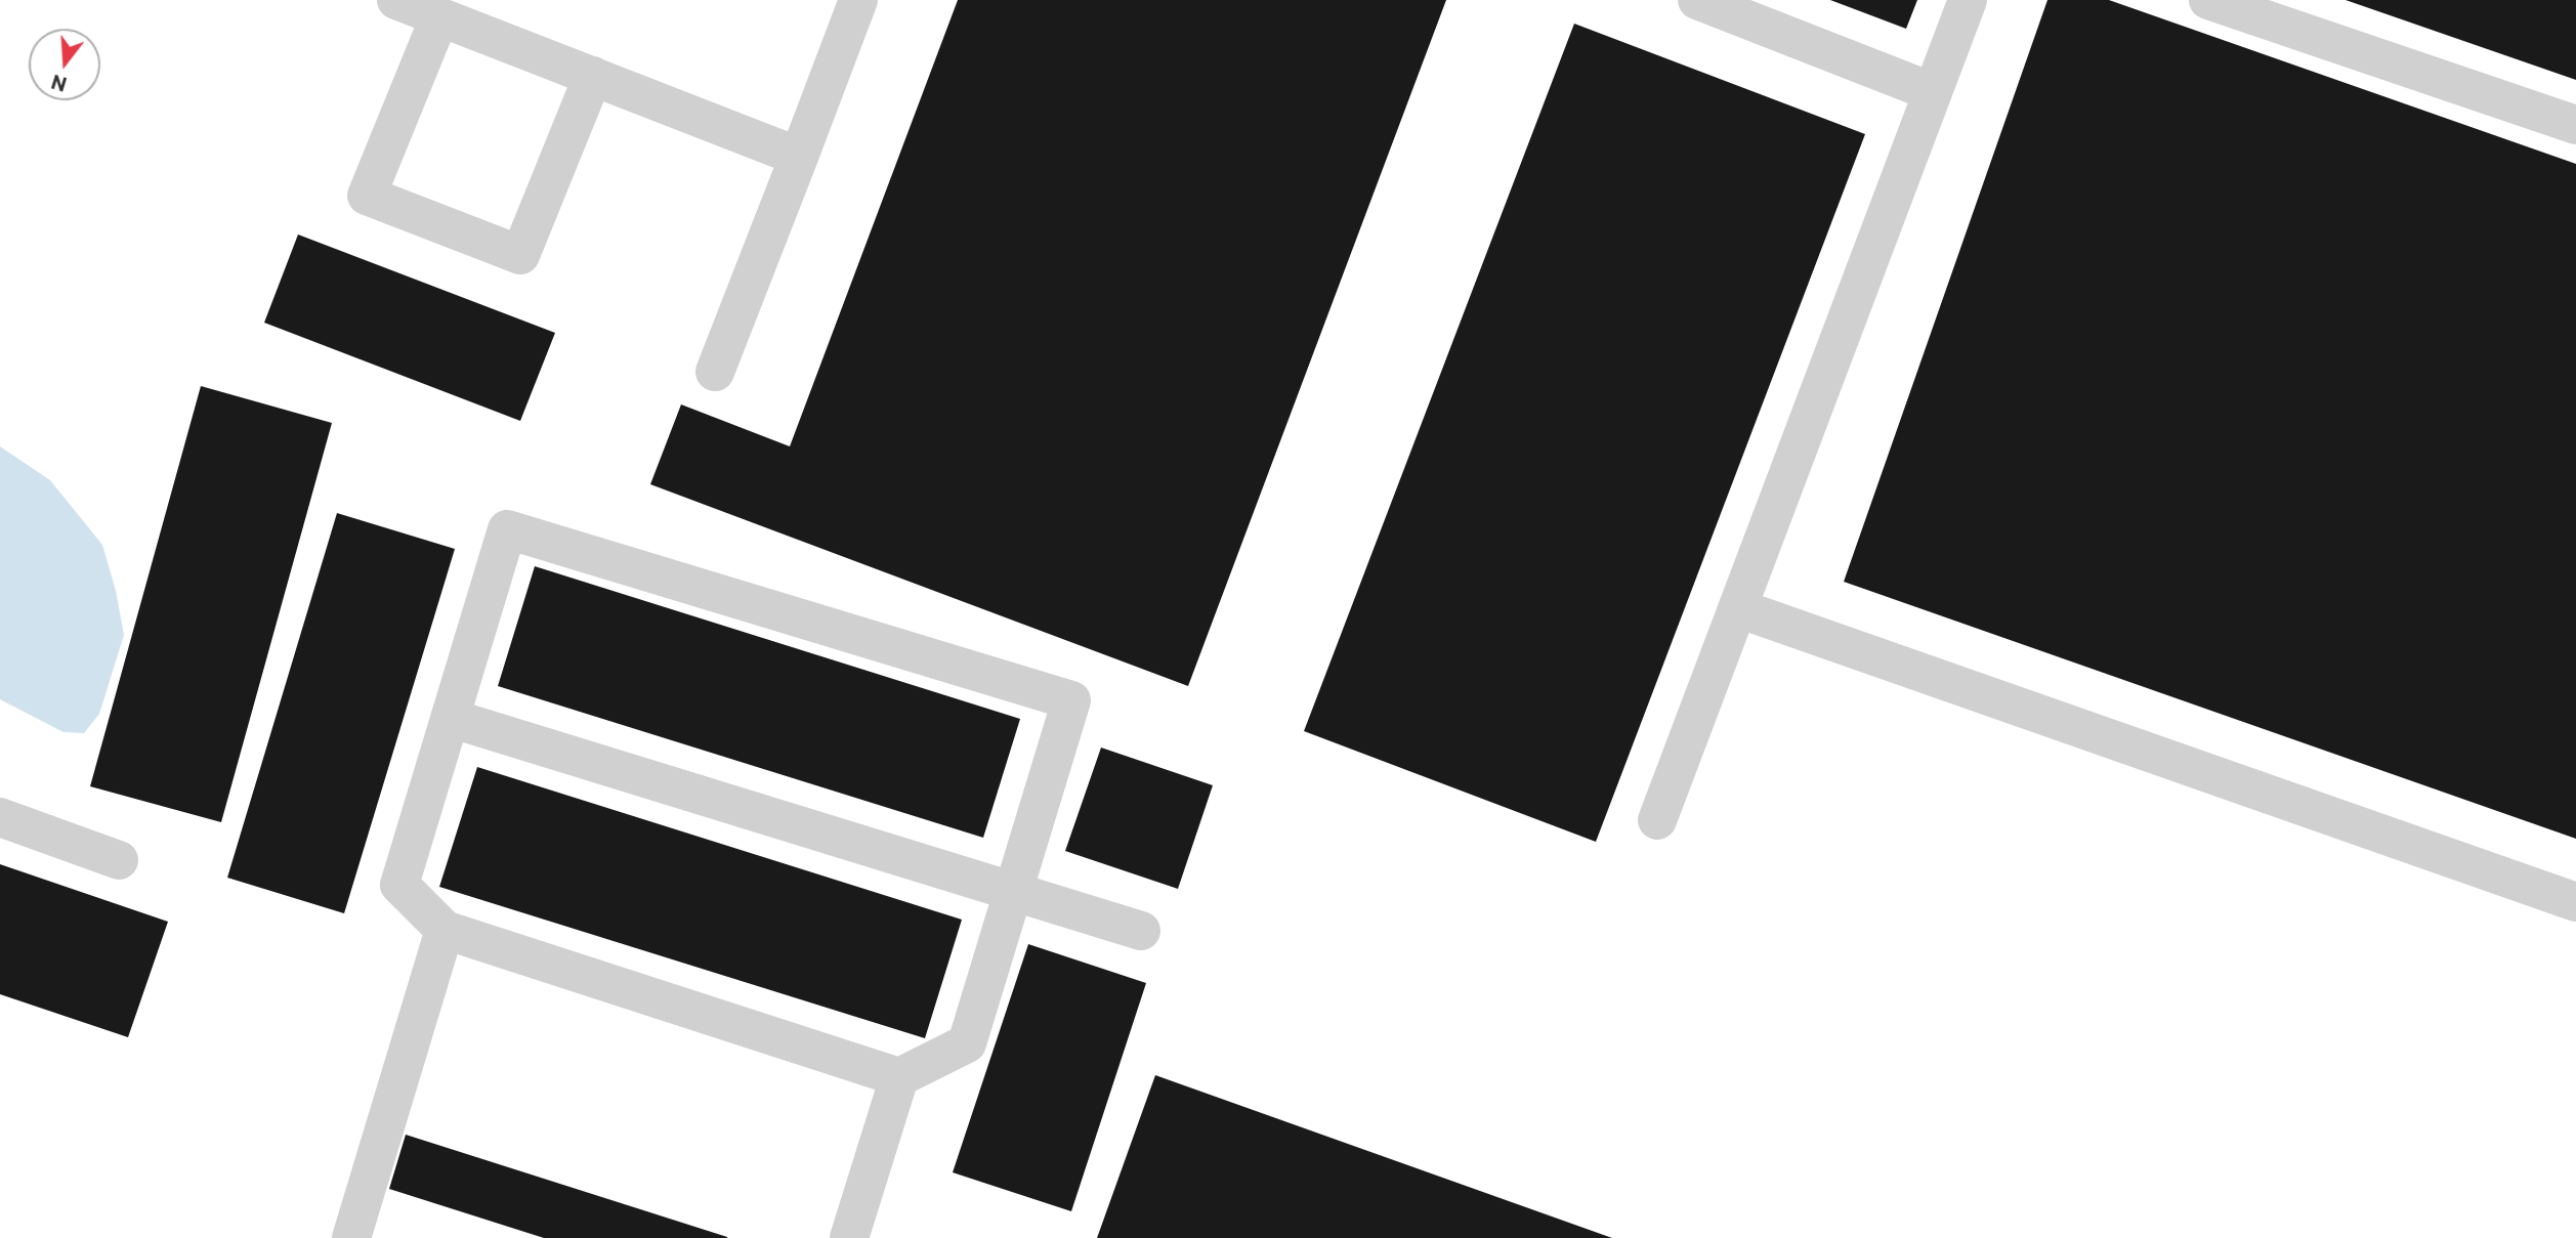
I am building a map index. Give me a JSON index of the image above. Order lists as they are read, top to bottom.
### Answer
{
  "north": "bottom"
}
